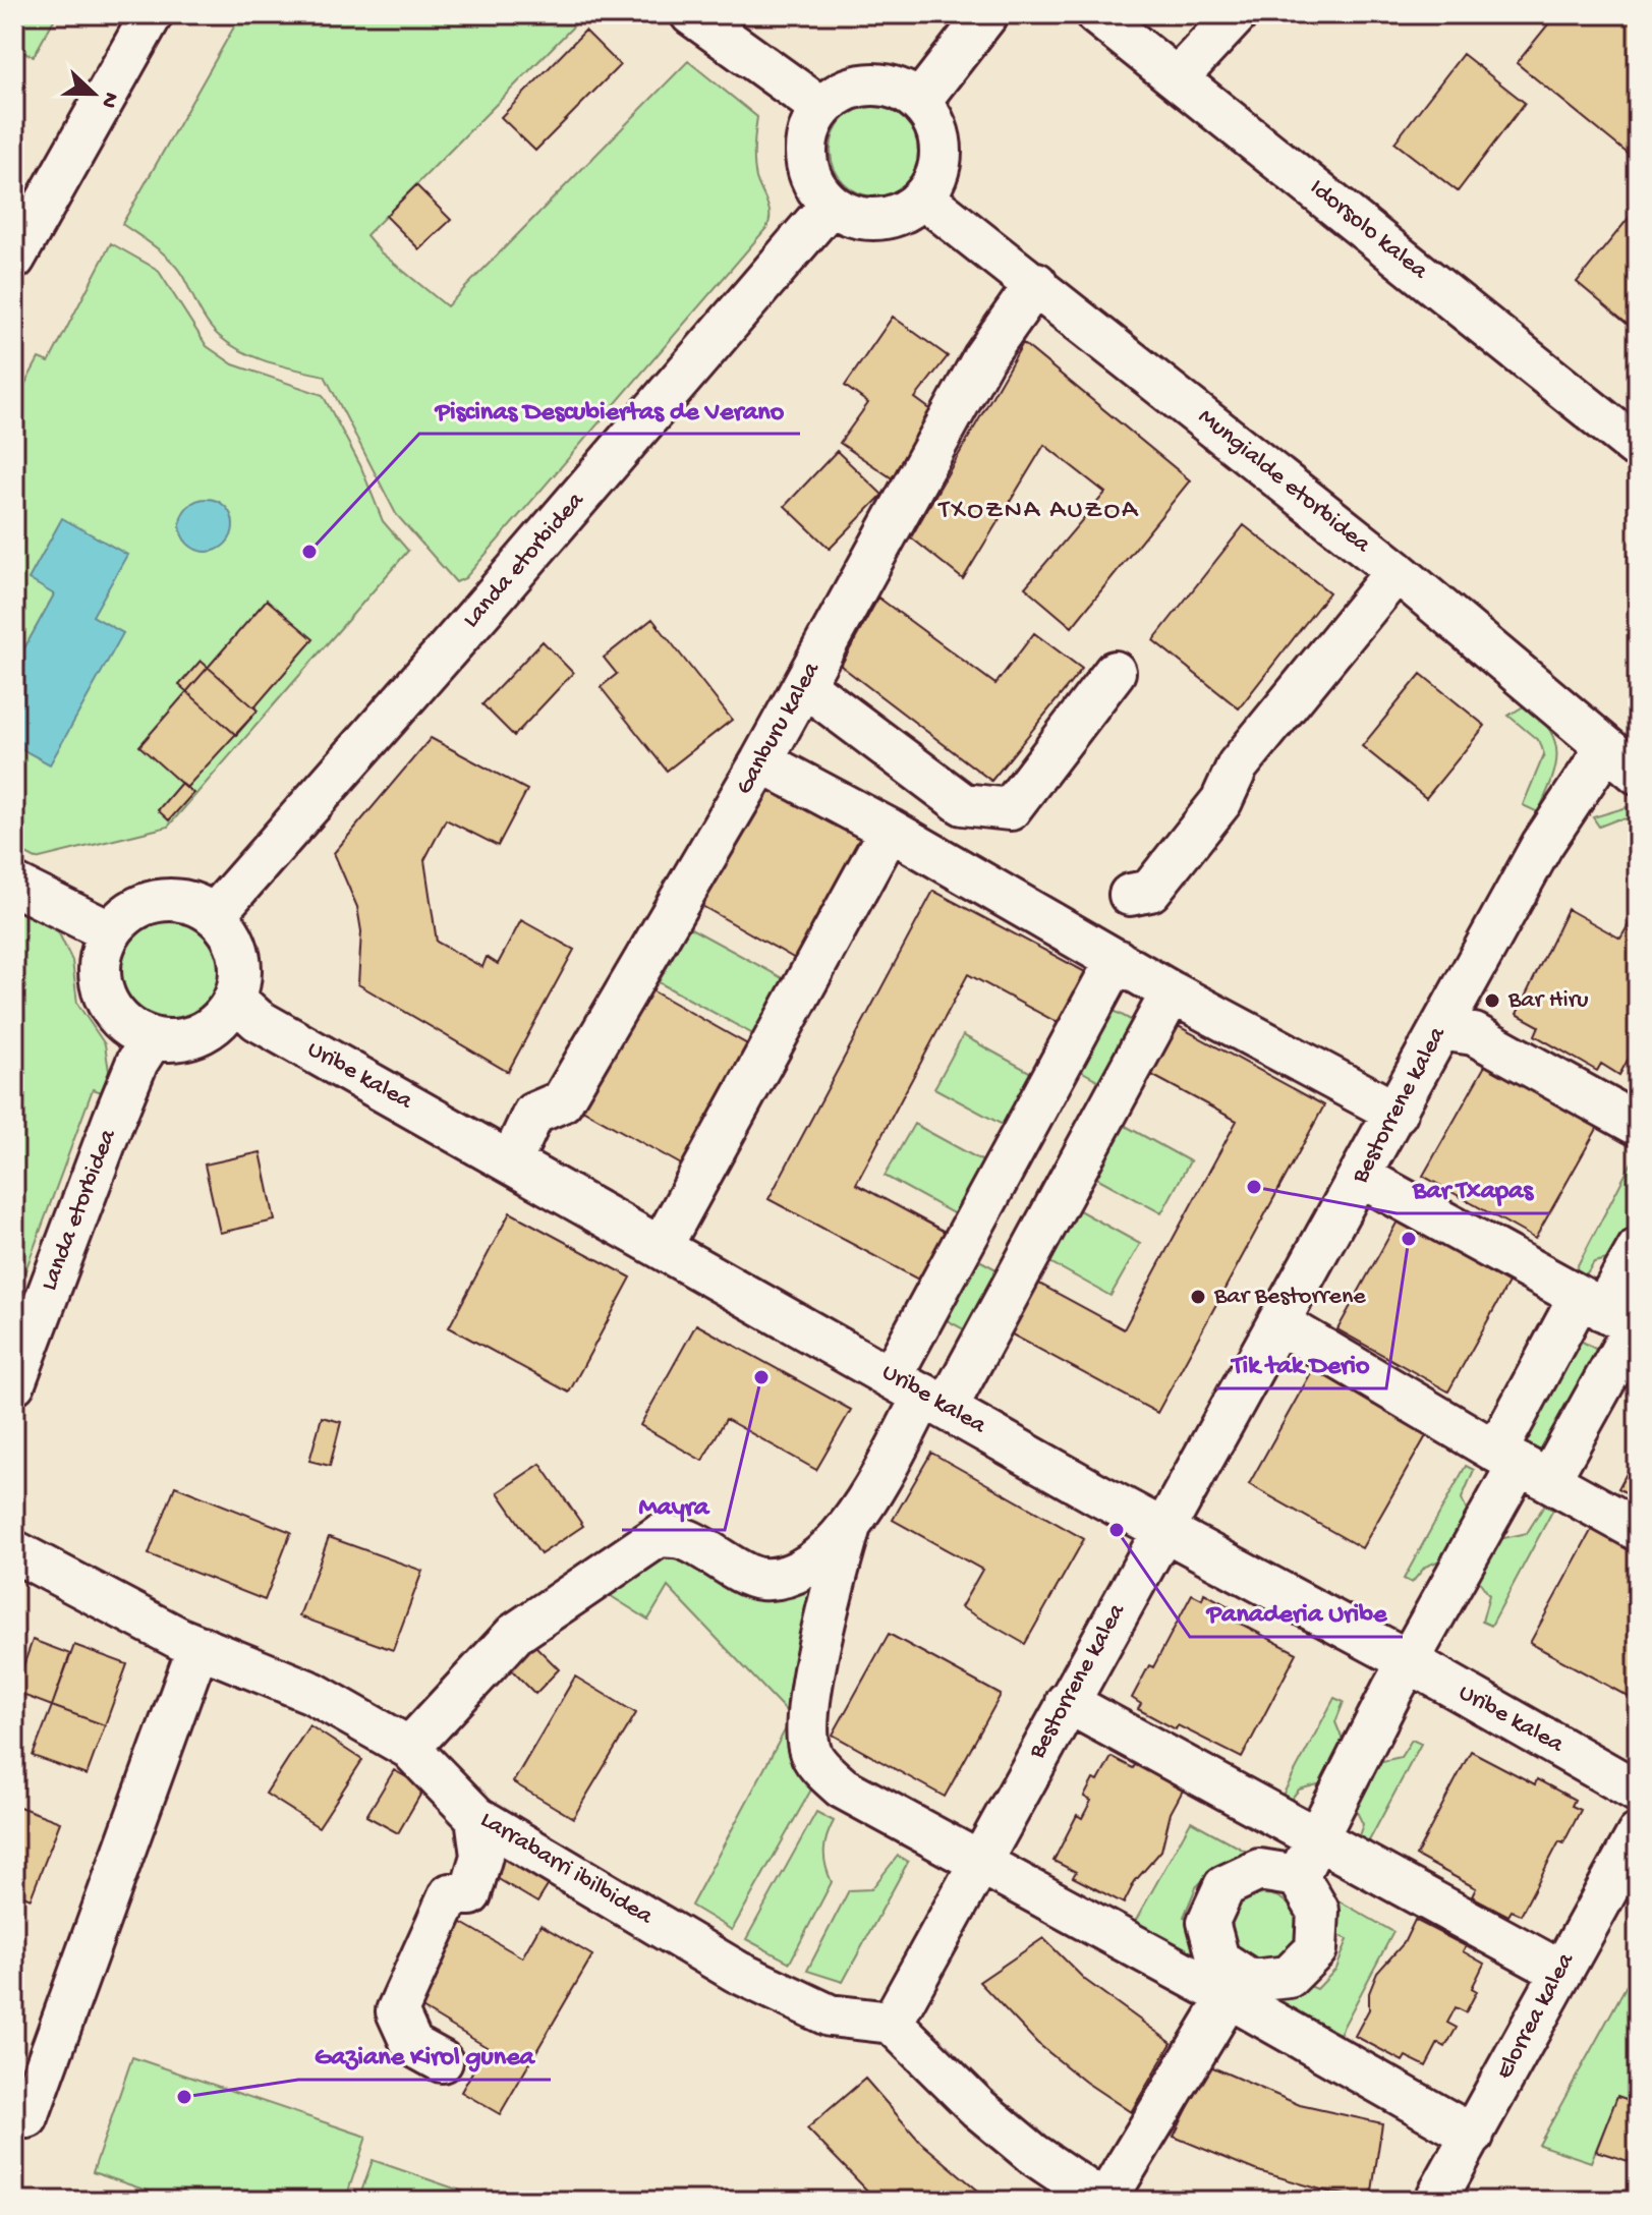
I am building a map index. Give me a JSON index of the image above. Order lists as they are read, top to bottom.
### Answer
{
  "streets": {
    "street": [
      "Idorsolo kalea",
      "Mungialde etorbidea",
      "Landa etorbidea",
      "Ganburu kalea",
      "Uribe kalea",
      "Bestorrene kalea",
      "Larrabarri ibilbidea",
      "Elorrea kalea"
    ]
  },
  "crossings": [
    ["Mungialde etorbidea", "Landa etorbidea"],
    ["Mungialde etorbidea", "Ganburu kalea"],
    ["Mungialde etorbidea", "Bestorrene kalea"],
    ["Landa etorbidea", "Uribe kalea"],
    ["Ganburu kalea", "Uribe kalea"],
    ["Uribe kalea", "Bestorrene kalea"],
    ["Bestorrene kalea", "Larrabarri ibilbidea"]
  ],
  "districts": ["TXOZNA AUZOA"],
  "places": [
    "Piscinas Descubiertas de Verano",
    "Bar Hiru",
    "Bar Txapas",
    "Tik tak Derio",
    "Bar Bestorrene",
    "Mayra",
    "Panaderia Uribe",
    "Gaziane Kirol gunea"
  ],
  "north": "right"
}
